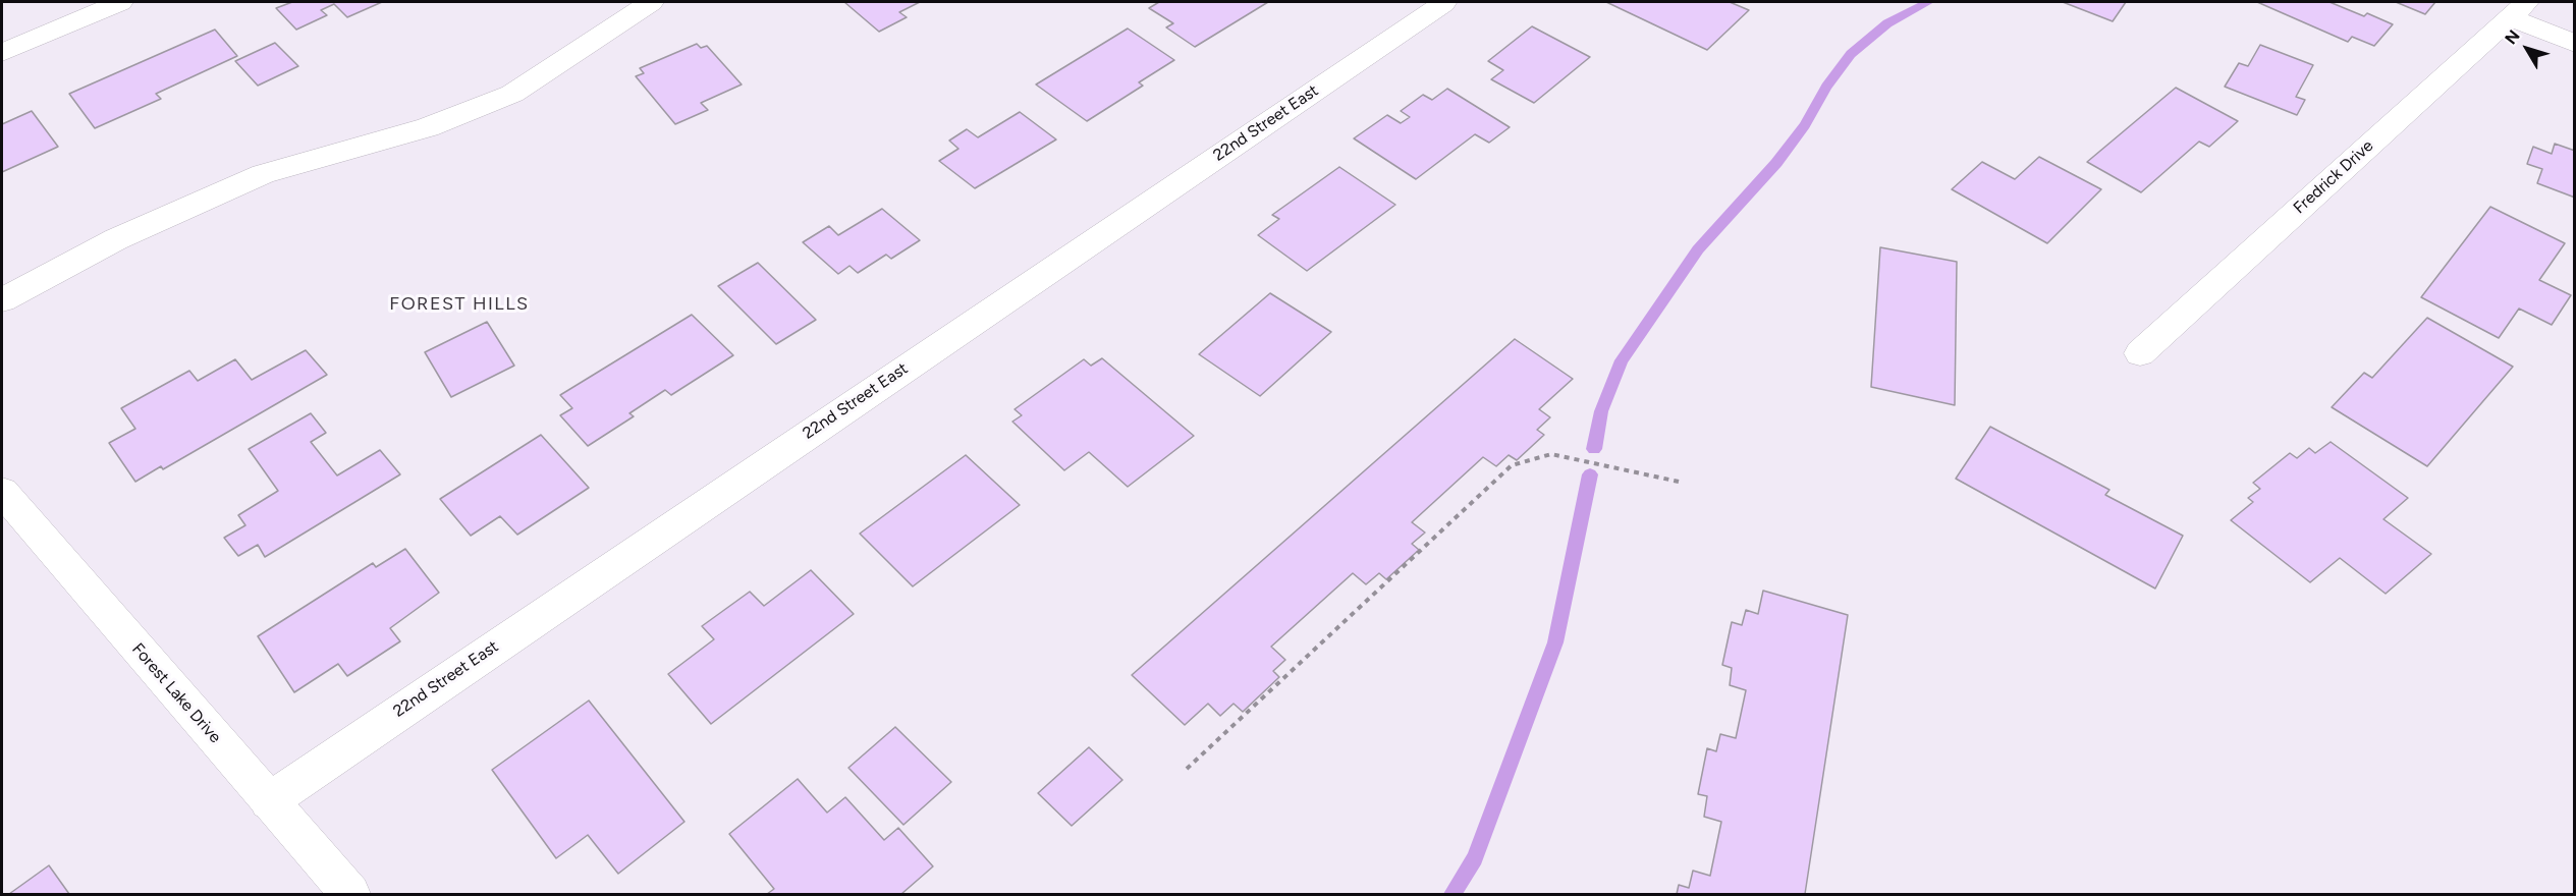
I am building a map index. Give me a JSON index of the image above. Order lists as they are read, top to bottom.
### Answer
{
  "streets": {
    "street": ["22nd Street East", "Fredrick Drive", "Forest Lake Drive"]
  },
  "crossings": [
    ["22nd Street East", "Forest Lake Drive"]
  ],
  "districts": ["FOREST HILLS"],
  "north": "top left"
}
